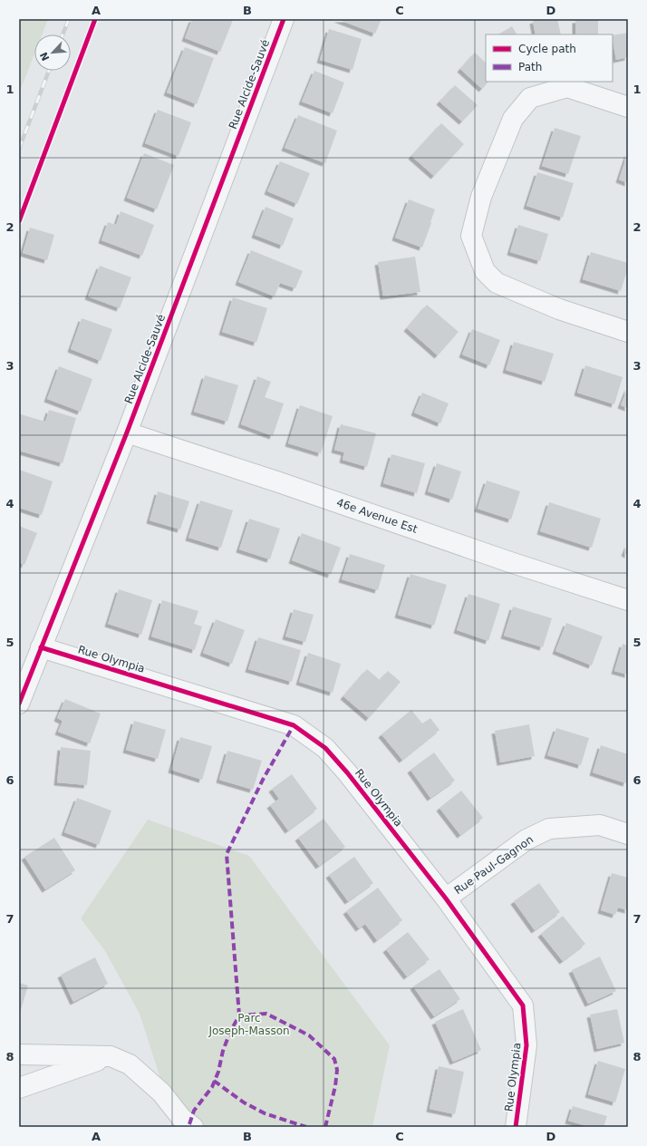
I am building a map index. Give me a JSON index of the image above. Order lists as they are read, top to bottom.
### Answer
{
  "streets": {
    "street": [
      "Rue Alcide-Sauvé",
      "46e Avenue Est",
      "Rue Olympia",
      "Rue Paul-Gagnon"
    ]
  },
  "crossings": [
    ["Rue Alcide-Sauvé", "46e Avenue Est"],
    ["Rue Alcide-Sauvé", "Rue Olympia"],
    ["Rue Olympia", "Rue Paul-Gagnon"]
  ],
  "parks": ["Parc Joseph-Masson"],
  "legend": ["Cycle path", "Path"],
  "north": "bottom left",
  "grid": {
    "columns": [
      "A",
      "B",
      "C",
      "D"
    ],
    "rows": [
      "1",
      "2",
      "3",
      "4",
      "5",
      "6",
      "7",
      "8"
    ]
  }
}
